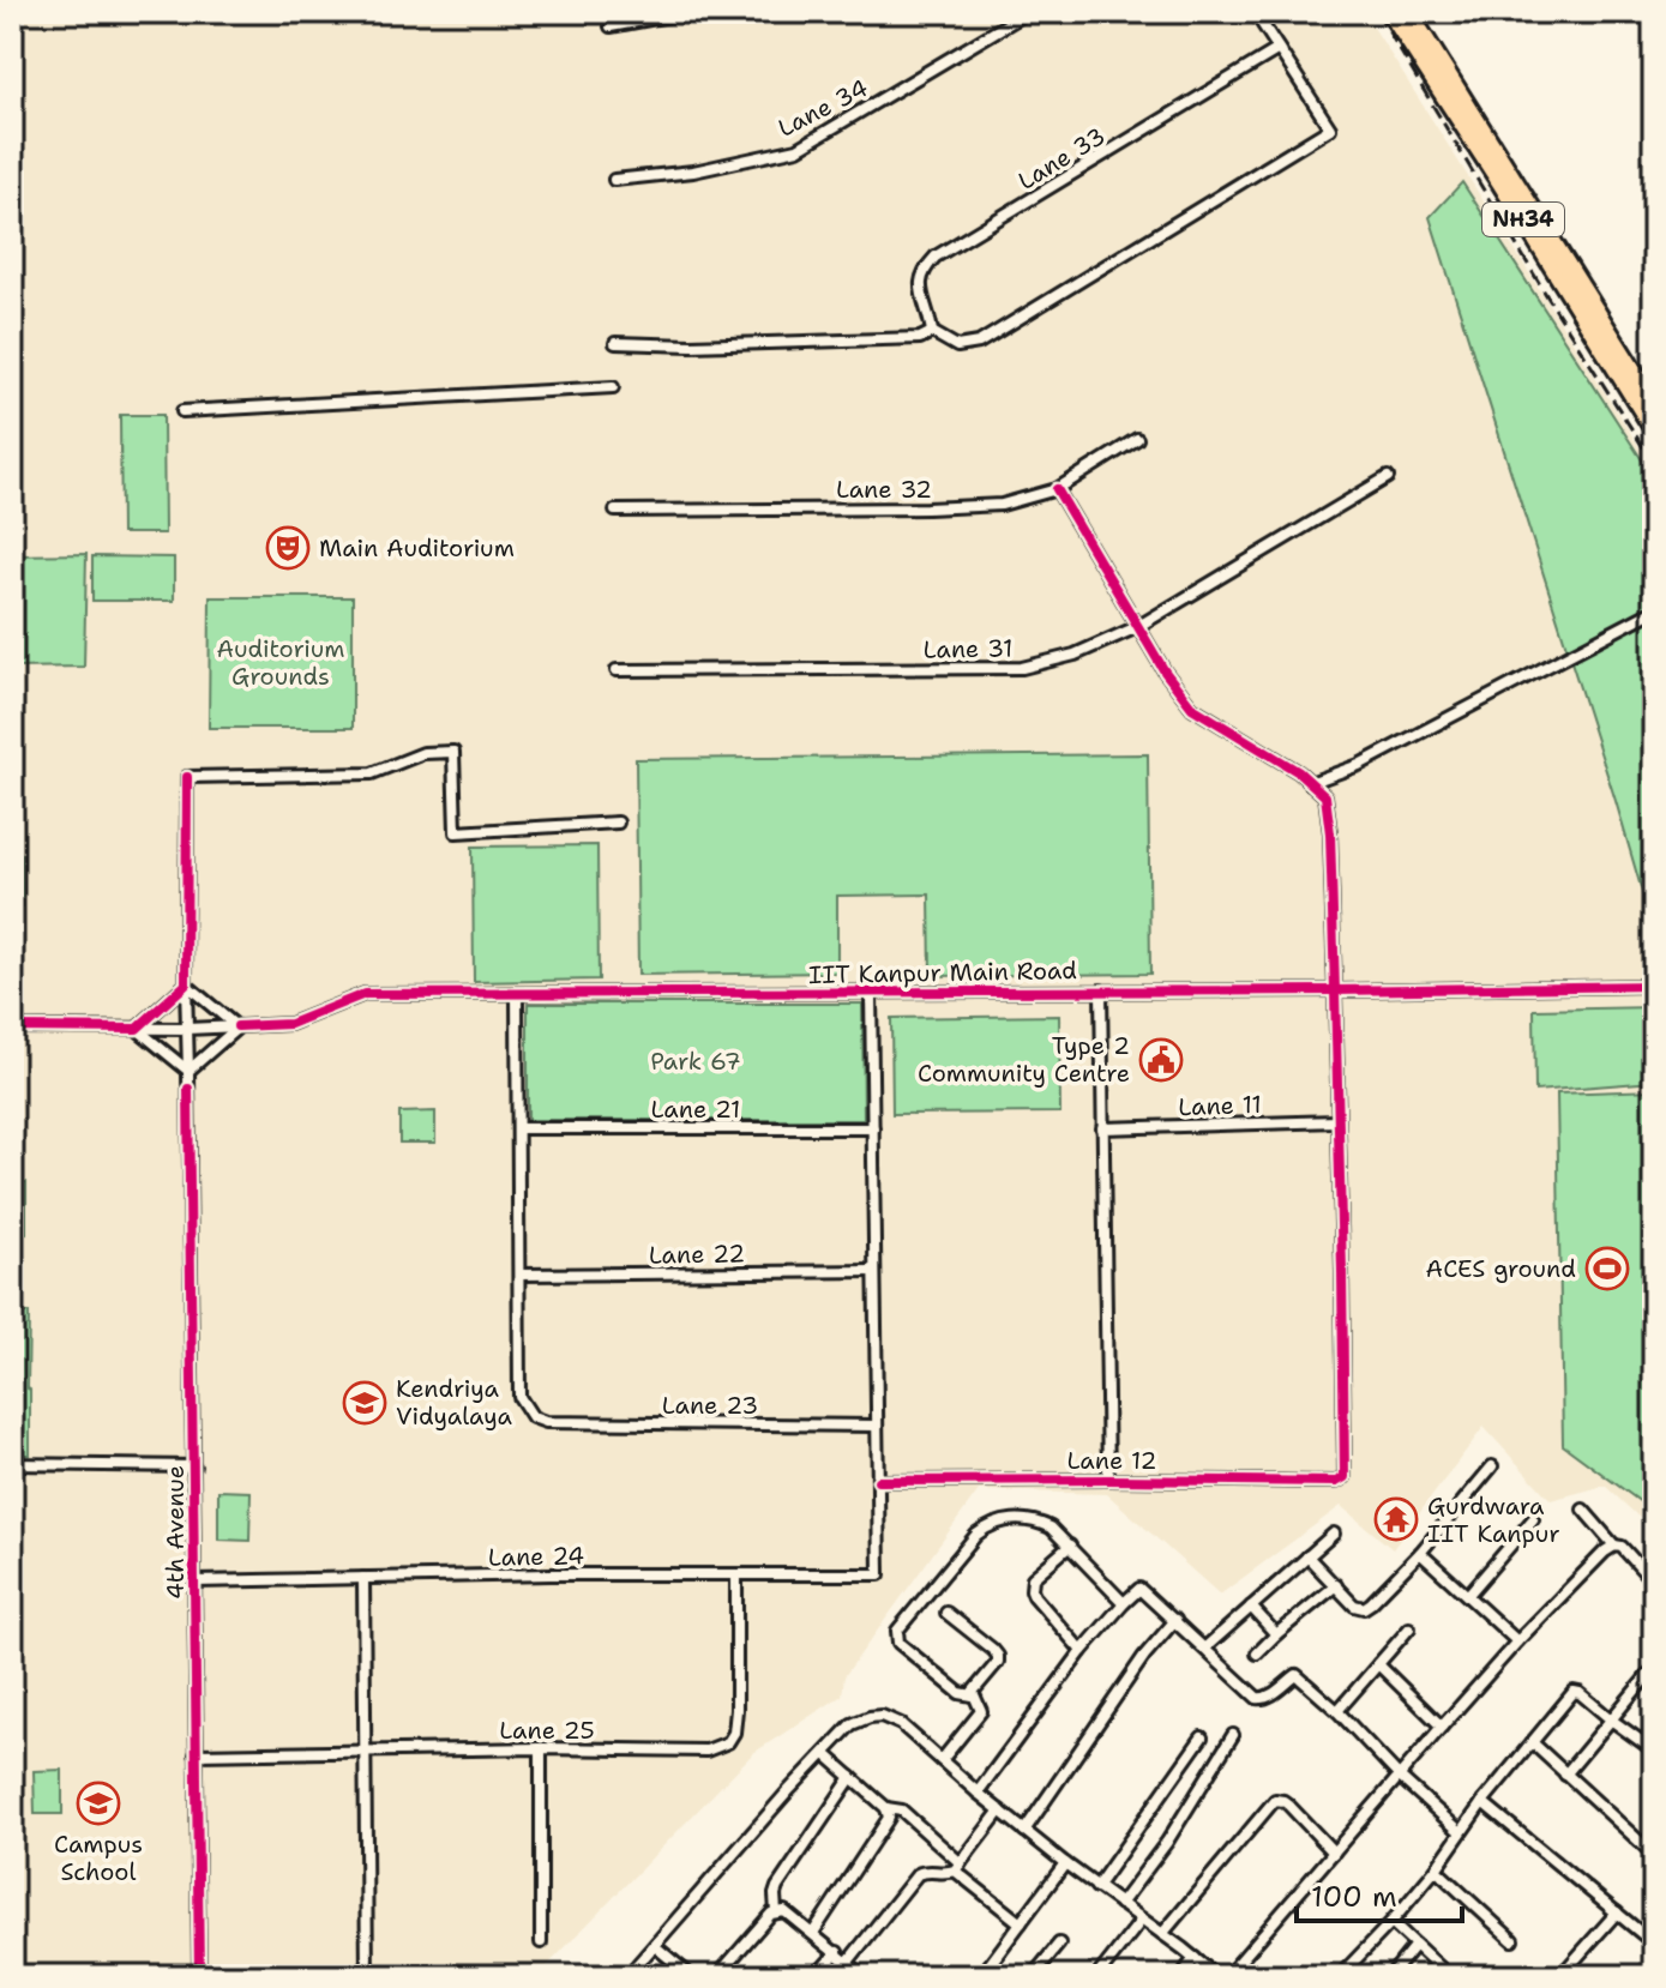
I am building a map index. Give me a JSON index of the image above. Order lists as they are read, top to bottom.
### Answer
{
  "streets": {
    "highway": ["NH34"],
    "street": [
      "Lane 34",
      "Lane 33",
      "Lane 32",
      "Lane 31",
      "IIT Kanpur Main Road",
      "Lane 11",
      "Lane 21",
      "Lane 22",
      "Lane 23",
      "Lane 12",
      "4th Avenue",
      "Lane 24",
      "Lane 25"
    ]
  },
  "crossings": [
    ["IIT Kanpur Main Road", "4th Avenue"],
    ["Lane 11", "Lane 12"],
    ["Lane 22", "Lane 23"],
    ["Lane 12", "Lane 24"],
    ["4th Avenue", "Lane 24"],
    ["4th Avenue", "Lane 25"],
    ["Lane 24", "Lane 25"]
  ],
  "parks": ["Auditorium Grounds", "Park 67"],
  "places": {
    "theatre": ["Main Auditorium"],
    "public building": ["Type 2 Community Centre"],
    "sports": ["ACES ground"],
    "school or university": ["Kendriya Vidyalaya", "Campus School"],
    "temple": ["Gurdwara IIT Kanpur"]
  },
  "scale_bar": "100 m"
}
